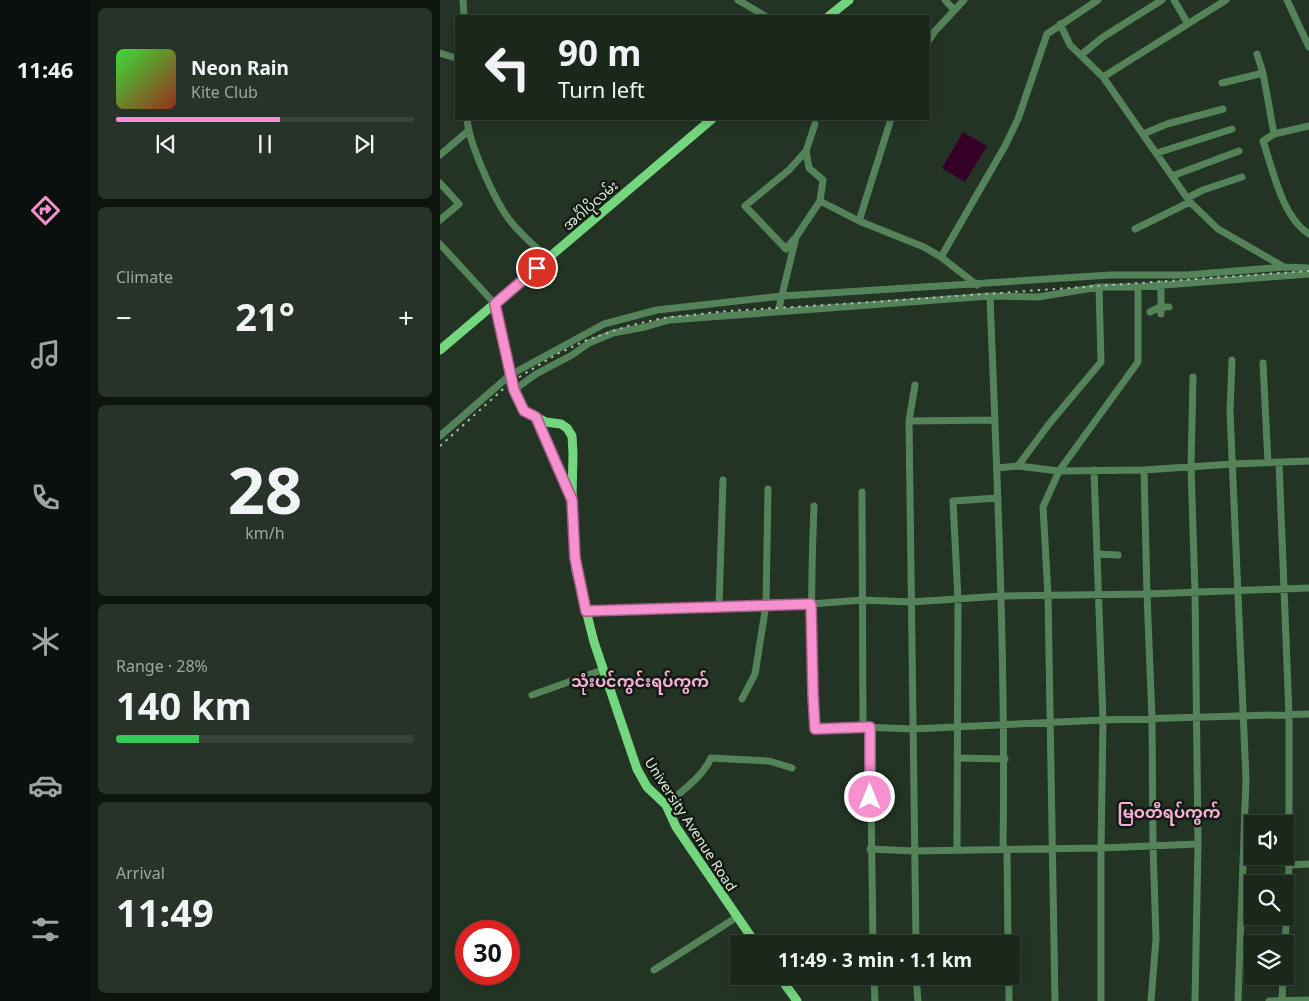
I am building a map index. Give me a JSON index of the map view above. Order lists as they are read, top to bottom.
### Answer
{
  "streets": {
    "main road": ["အင်္ဂါပိုလမ်း", "University Avenue Road"]
  },
  "crossings": [
    ["အင်္ဂါပိုလမ်း", "University Avenue Road"]
  ],
  "districts": ["သုံးပင်ကွင်းရပ်ကွက်", "မြဝတီရပ်ကွက်"],
  "page": {
    "tabs": "11:46",
    "turn": ["90 m", "Turn left"],
    "song": ["Neon Rain", "Kite Club"],
    "tile": [
      "Climate",
      ["28", "km/h"],
      ["Range · 28%", "140 km"],
      ["Arrival", "11:49"]
    ],
    "heat": ["−", "21°", "+"],
    "limit": "30",
    "trip": "11:49 · 3 min · 1.1 km"
  }
}
